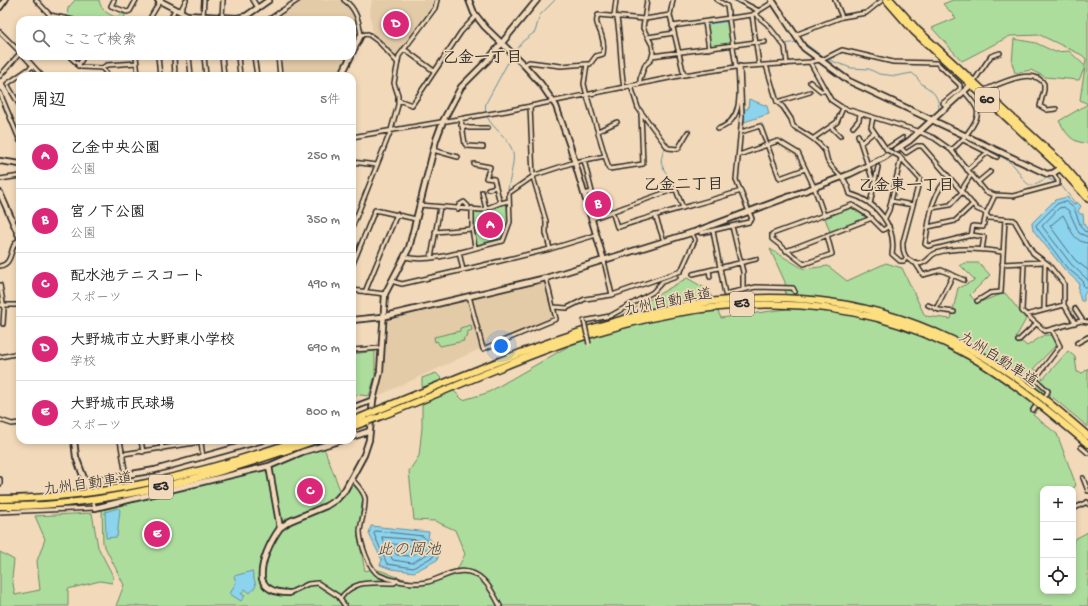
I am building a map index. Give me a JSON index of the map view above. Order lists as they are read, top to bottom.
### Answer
{
  "streets": {
    "highway": ["九州自動車道", "E3"],
    "main road": ["60"]
  },
  "districts": ["乙金一丁目", "乙金二丁目", "乙金東一丁目"],
  "water": ["此の岡池"],
  "page": {
    "pins": [
      "D",
      "B",
      "A",
      "C",
      "E"
    ],
    "search": "ここで検索",
    "heading": ["周辺", "5件"],
    "list": [
      {
        "mark": "A",
        "name": "乙金中央公園",
        "note": "公園",
        "value": "250 m"
      },
      {
        "mark": "B",
        "name": "宮ノ下公園",
        "note": "公園",
        "value": "350 m"
      },
      {
        "mark": "C",
        "name": "配水池テニスコート",
        "note": "スポーツ",
        "value": "490 m"
      },
      {
        "mark": "D",
        "name": "大野城市立大野東小学校",
        "note": "学校",
        "value": "690 m"
      },
      {
        "mark": "E",
        "name": "大野城市民球場",
        "note": "スポーツ",
        "value": "800 m"
      }
    ],
    "map_buttons": ["+", "−"]
  }
}
